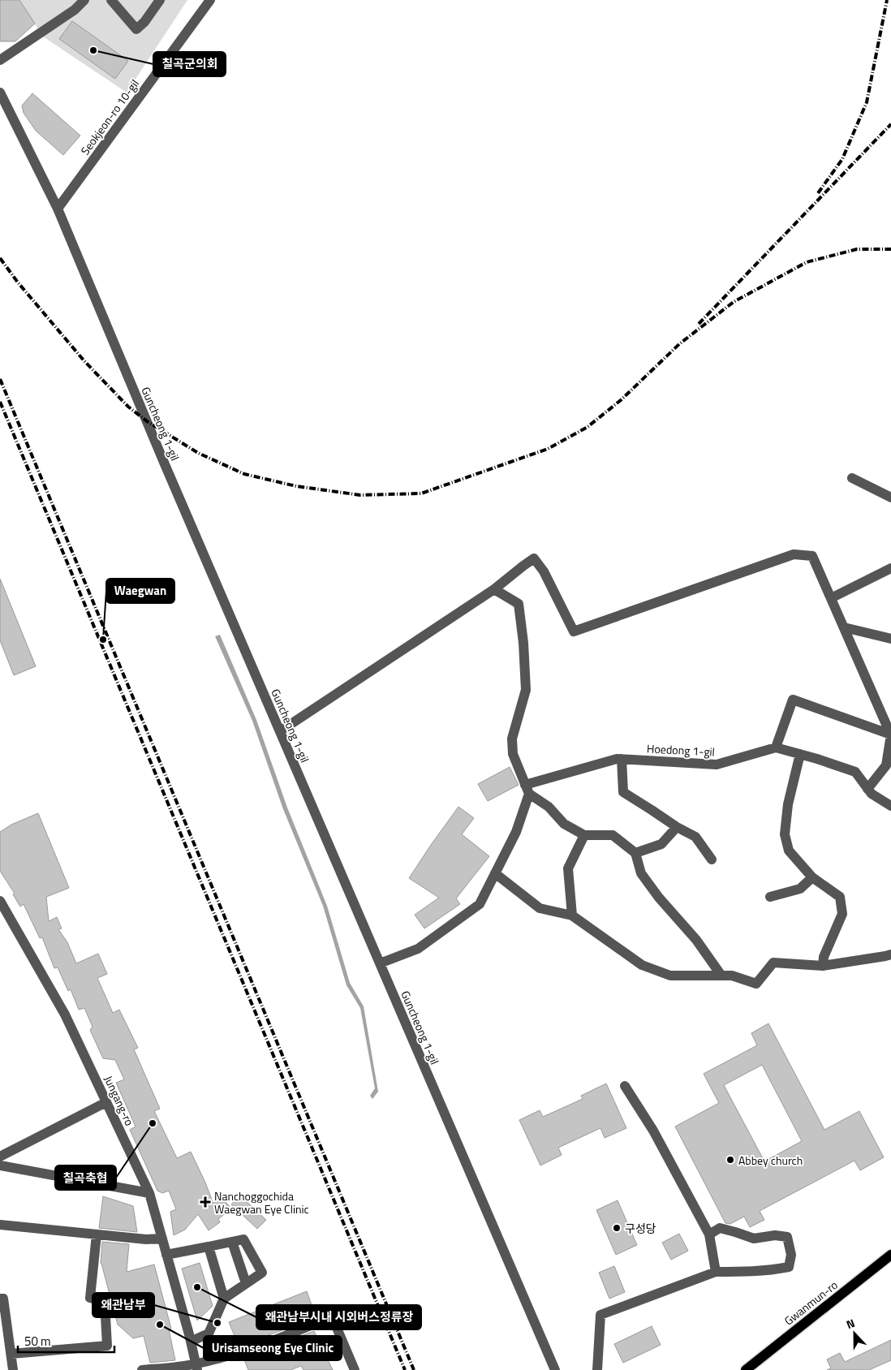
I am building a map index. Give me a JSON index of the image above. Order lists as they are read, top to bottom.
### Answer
{
  "streets": {
    "main road": ["Gwanmun-ro"],
    "street": [
      "Seokjeon-ro 10-gil",
      "Guncheong 1-gil",
      "Hoedong 1-gil",
      "Jungang-ro"
    ]
  },
  "crossings": [
    ["Seokjeon-ro 10-gil", "Guncheong 1-gil"]
  ],
  "places": {
    "other": [
      "칠곡군의회",
      "Waegwan",
      "칠곡축협",
      "Abbey church",
      "구성당",
      "왜관남부시내 시외버스정류장",
      "왜관남부",
      "Urisamseong Eye Clinic"
    ],
    "health": ["Nanchoggochida Waegwan Eye Clinic"]
  },
  "scale_bar": "50 m",
  "north": "top"
}
